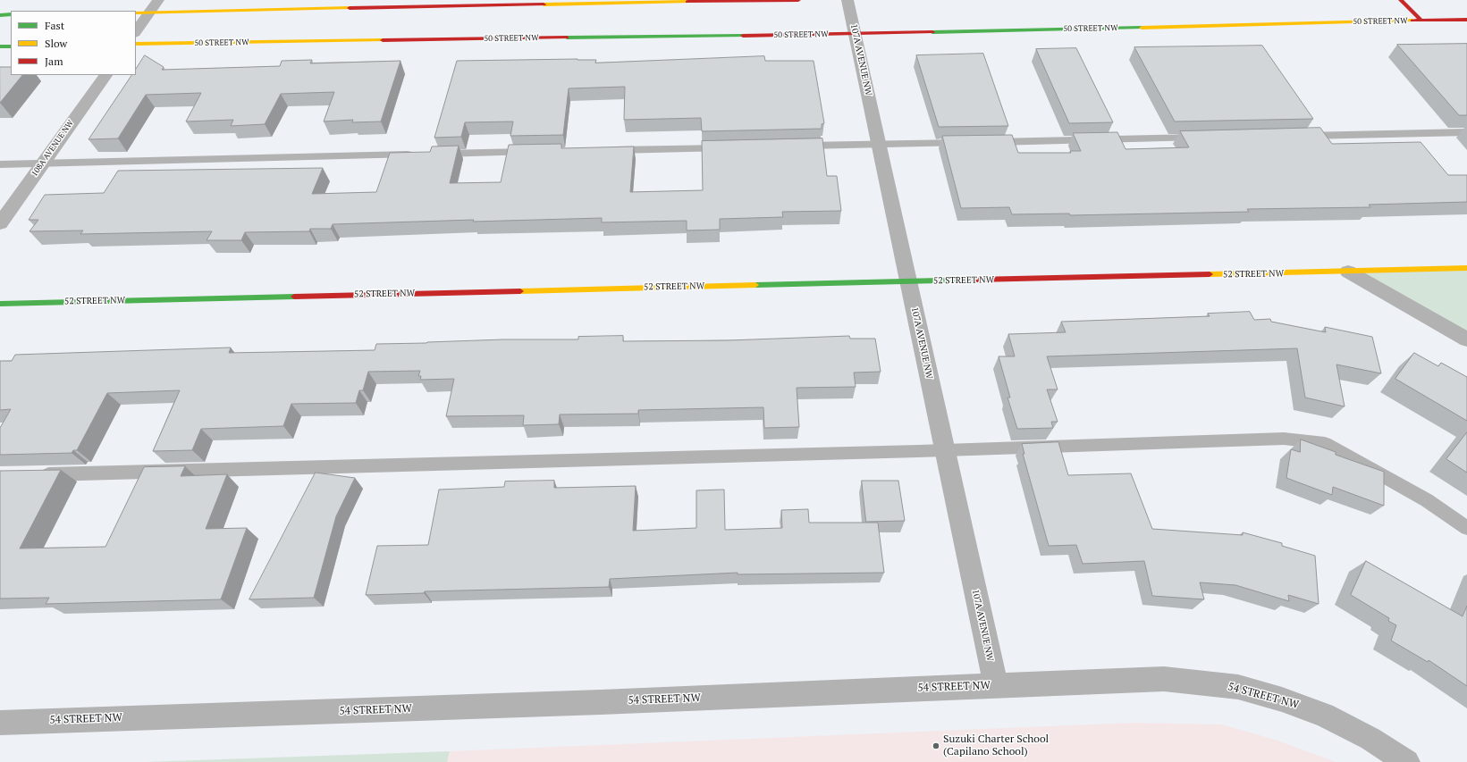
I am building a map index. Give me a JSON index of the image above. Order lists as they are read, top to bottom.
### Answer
{
  "streets": {
    "street": [
      "50 STREET NW",
      "107A AVENUE NW",
      "108A AVENUE NW",
      "52 STREET NW",
      "54 STREET NW"
    ]
  },
  "crossings": [
    ["50 STREET NW", "107A AVENUE NW"],
    ["107A AVENUE NW", "52 STREET NW"],
    ["107A AVENUE NW", "54 STREET NW"]
  ],
  "places": ["Suzuki Charter School (Capilano School)"],
  "legend": ["Fast", "Slow", "Jam"]
}
